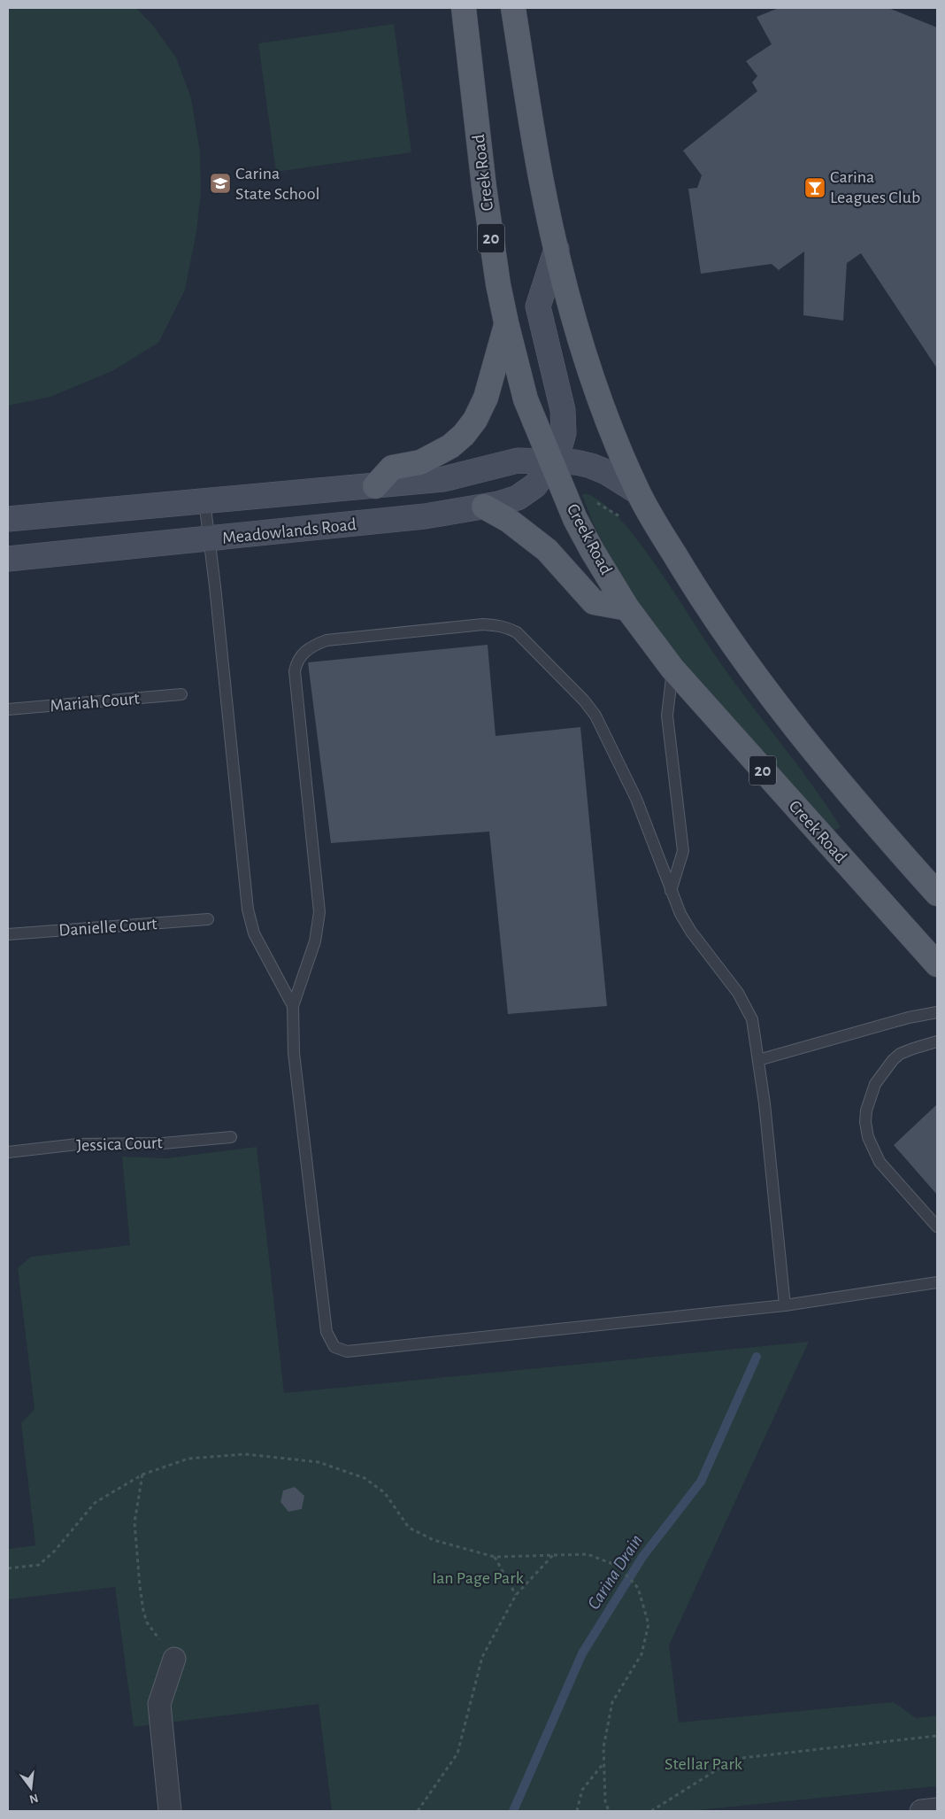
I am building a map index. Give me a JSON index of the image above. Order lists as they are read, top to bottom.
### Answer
{
  "streets": {
    "main road": ["Creek Road", "20", "Meadowlands Road"],
    "lane": ["Mariah Court", "Danielle Court", "Jessica Court"]
  },
  "crossings": [
    ["Creek Road", "Meadowlands Road"]
  ],
  "water": ["Carina Drain"],
  "parks": ["Ian Page Park", "Stellar Park"],
  "places": {
    "school or university": ["Carina State School"],
    "bar": ["Carina Leagues Club"]
  },
  "north": "bottom"
}
